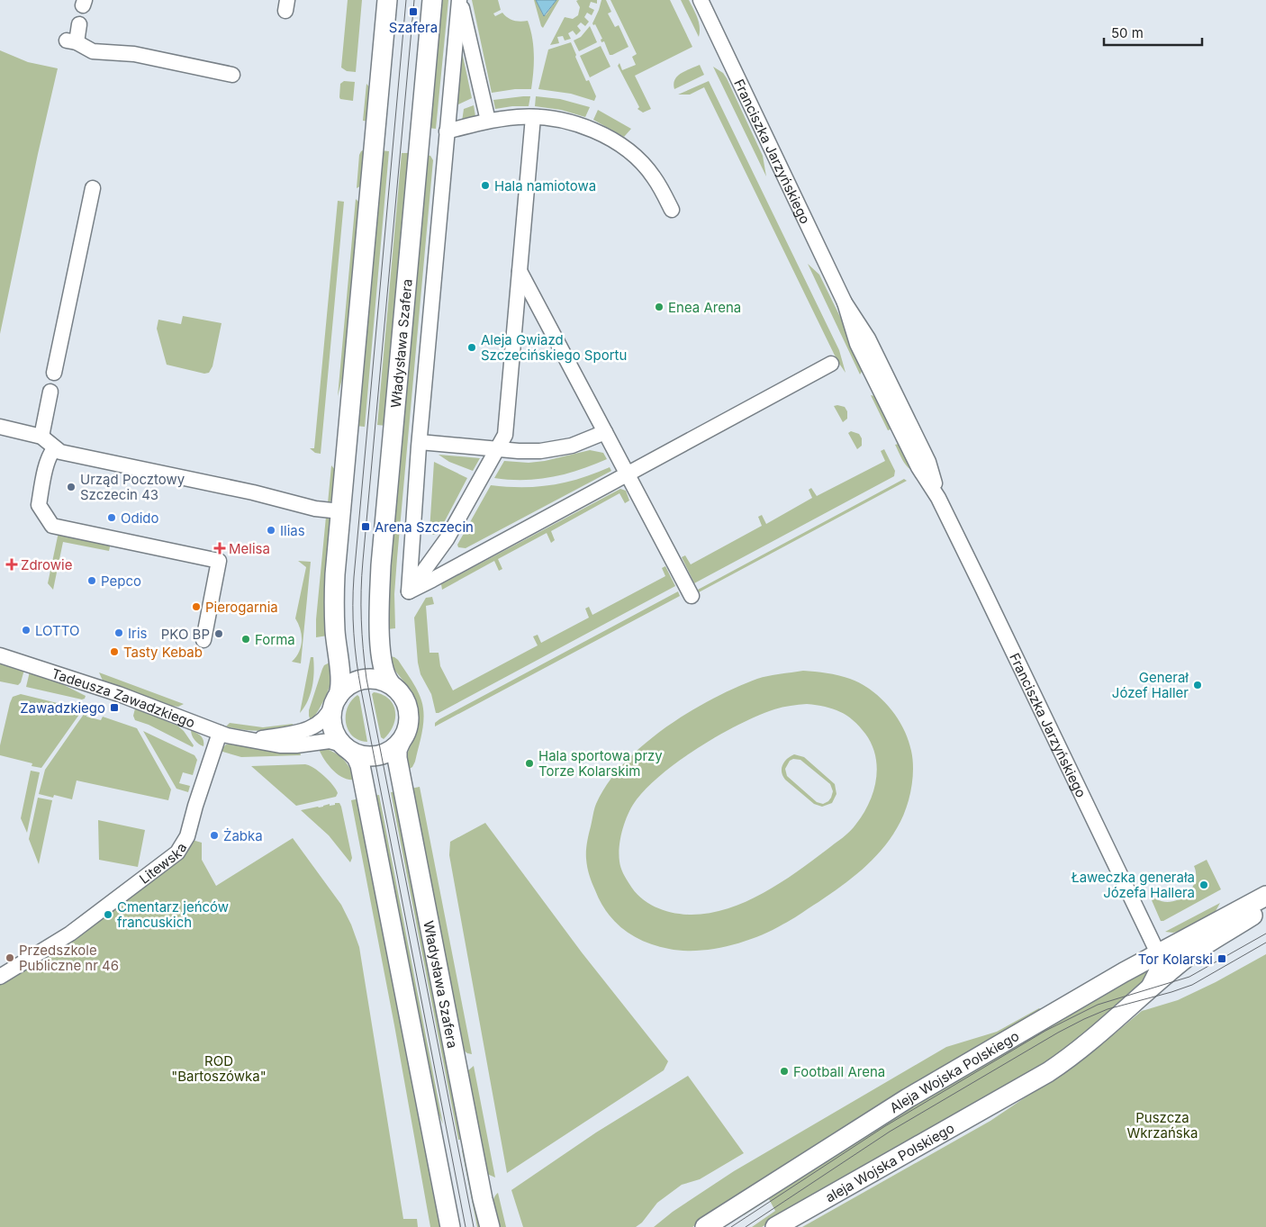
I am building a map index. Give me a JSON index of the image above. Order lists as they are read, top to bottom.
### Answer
{
  "streets": {
    "main road": ["Władysława Szafera", "Aleja Wojska Polskiego", "aleja Wojska Polskiego"],
    "street": ["Franciszka Jarzyńskiego", "Tadeusza Zawadzkiego", "Litewska"]
  },
  "crossings": [
    ["Franciszka Jarzyńskiego", "Aleja Wojska Polskiego"],
    ["Władysława Szafera", "Tadeusza Zawadzkiego"],
    ["Tadeusza Zawadzkiego", "Litewska"]
  ],
  "parks": ["ROD \"Bartoszówka\"", "Puszcza Wkrzańska"],
  "places": {
    "transit": [
      "Szafera",
      "Arena Szczecin",
      "Zawadzkiego",
      "Tor Kolarski"
    ],
    "other": [
      "Hala namiotowa",
      "Enea Arena",
      "Aleja Gwiazd Szczecińskiego Sportu",
      "Urząd Pocztowy Szczecin 43",
      "Odido",
      "Ilias",
      "Pepco",
      "Pierogarnia",
      "LOTTO",
      "Iris",
      "PKO BP",
      "Forma",
      "Tasty Kebab",
      "Generał Józef Haller",
      "Hala sportowa przy Torze Kolarskim",
      "Żabka",
      "Ławeczka generała Józefa Hallera",
      "Cmentarz jeńców francuskich",
      "Przedszkole Publiczne nr 46",
      "Football Arena"
    ],
    "health": ["Melisa", "Zdrowie"]
  },
  "scale_bar": "50 m"
}
